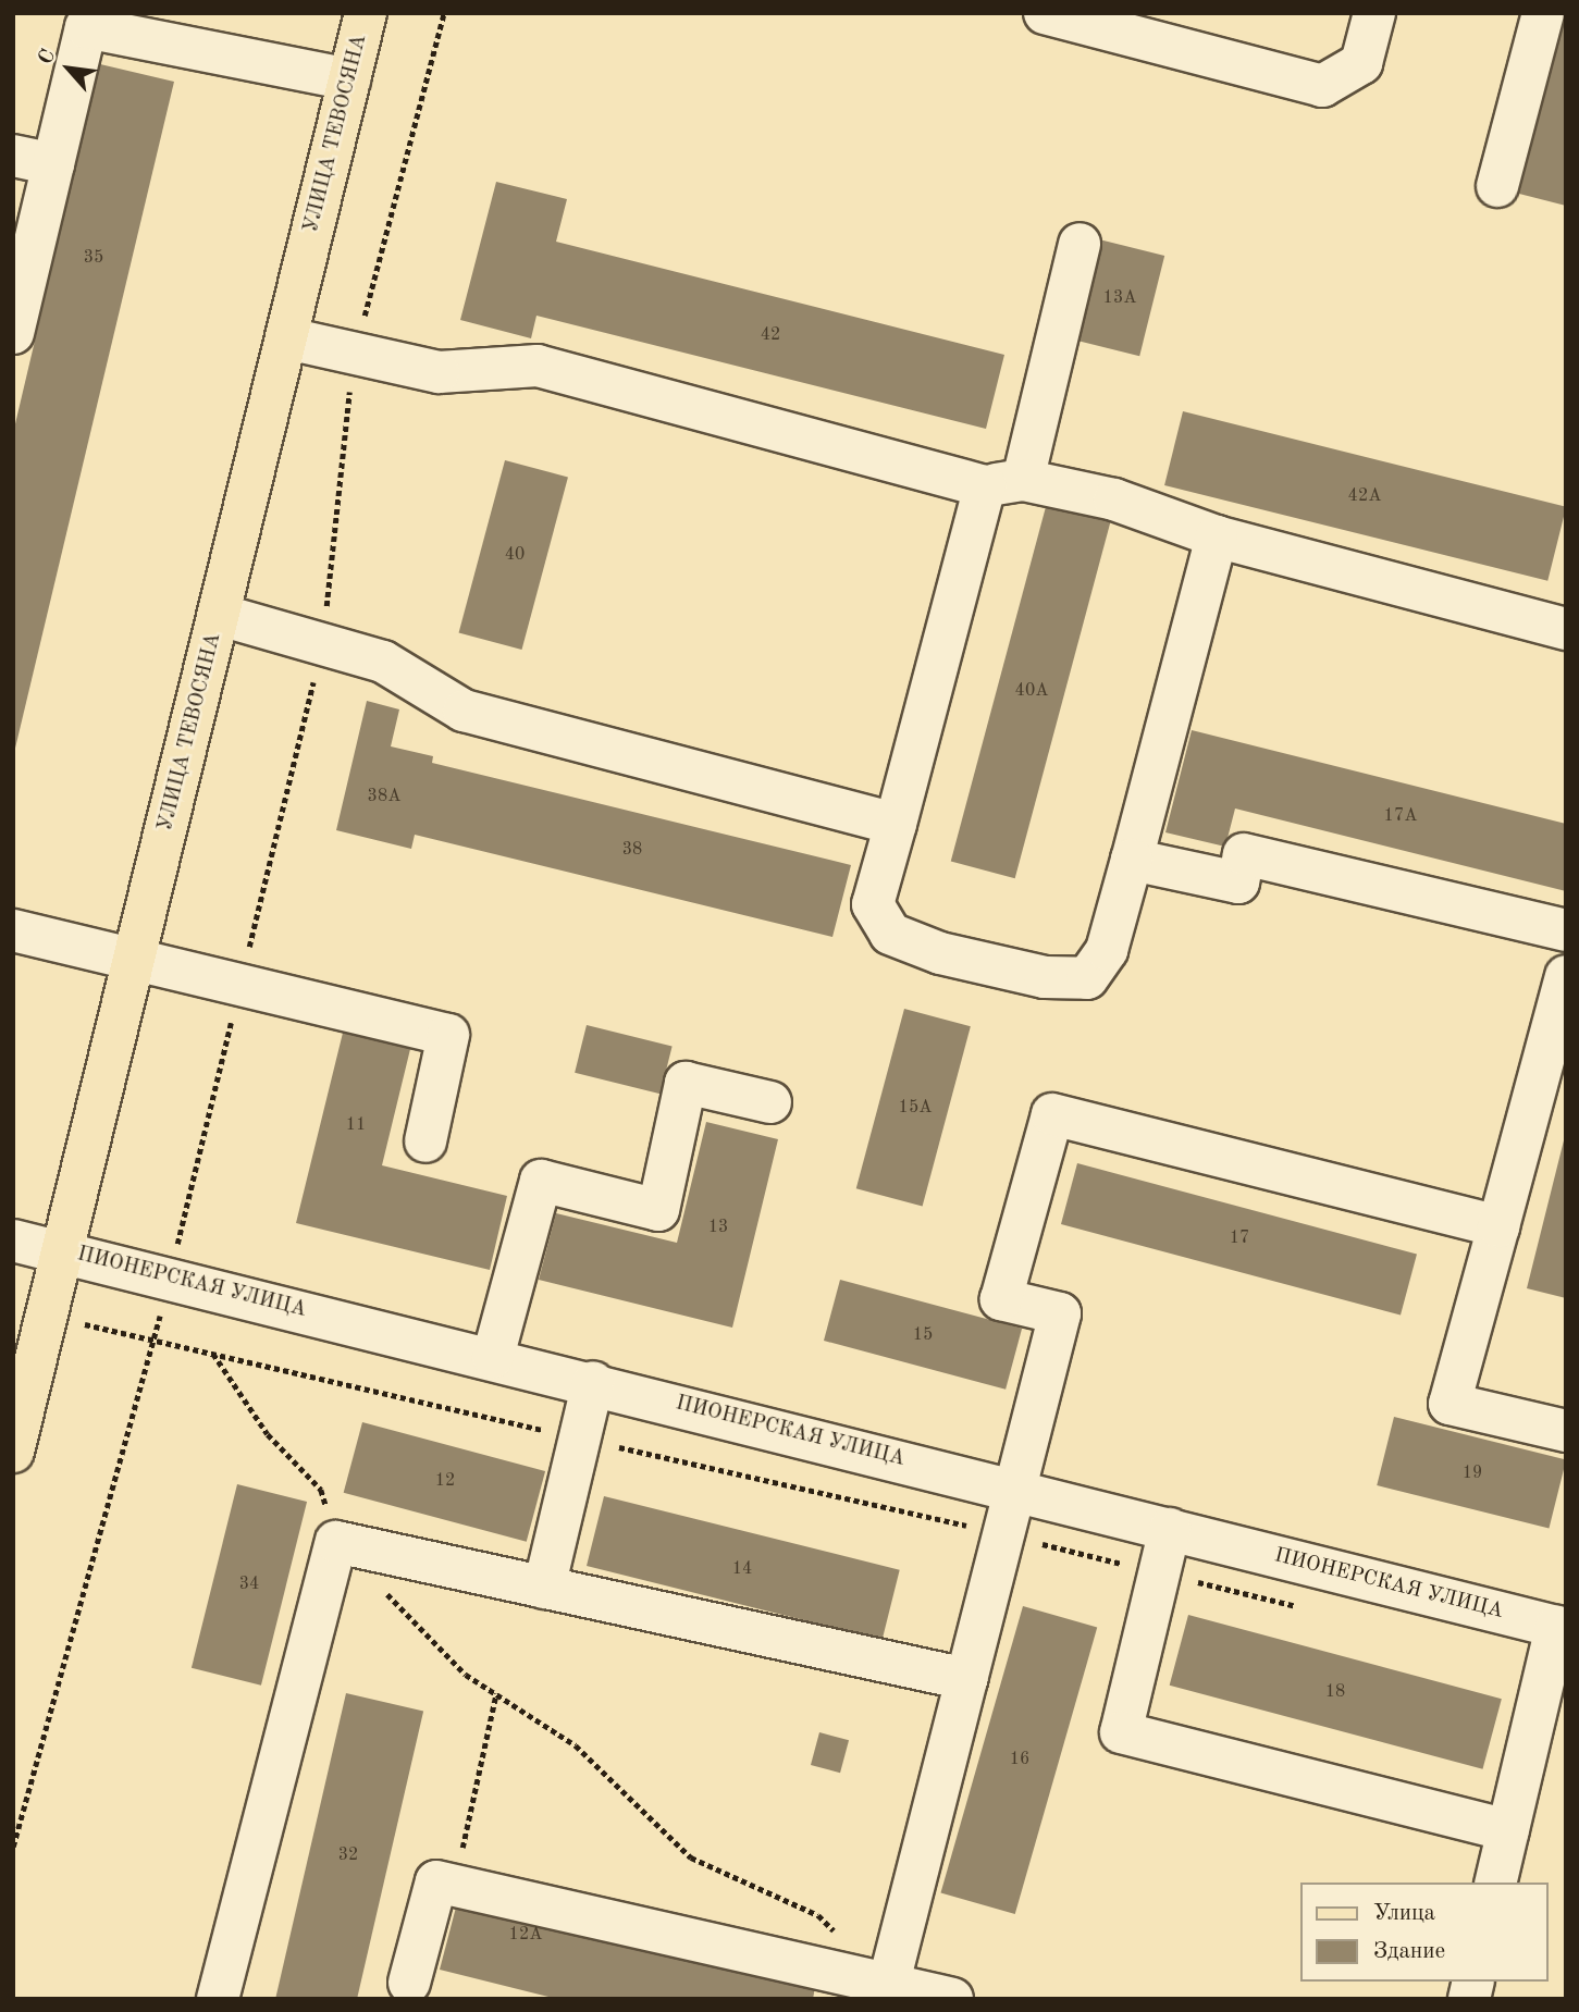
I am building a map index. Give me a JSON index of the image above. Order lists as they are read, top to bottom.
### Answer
{
  "streets": {
    "main road": ["УЛИЦА ТЕВОСЯНА"],
    "street": ["ПИОНЕРСКАЯ УЛИЦА"]
  },
  "crossings": [
    ["УЛИЦА ТЕВОСЯНА", "ПИОНЕРСКАЯ УЛИЦА"]
  ],
  "house_numbers": [
    "35",
    "13А",
    "42",
    "42А",
    "40",
    "40А",
    "38А",
    "17А",
    "38",
    "15А",
    "11",
    "13",
    "17",
    "15",
    "19",
    "12",
    "14",
    "34",
    "18",
    "16",
    "32",
    "12А"
  ],
  "legend": ["Улица", "Здание"],
  "north": "top left"
}
